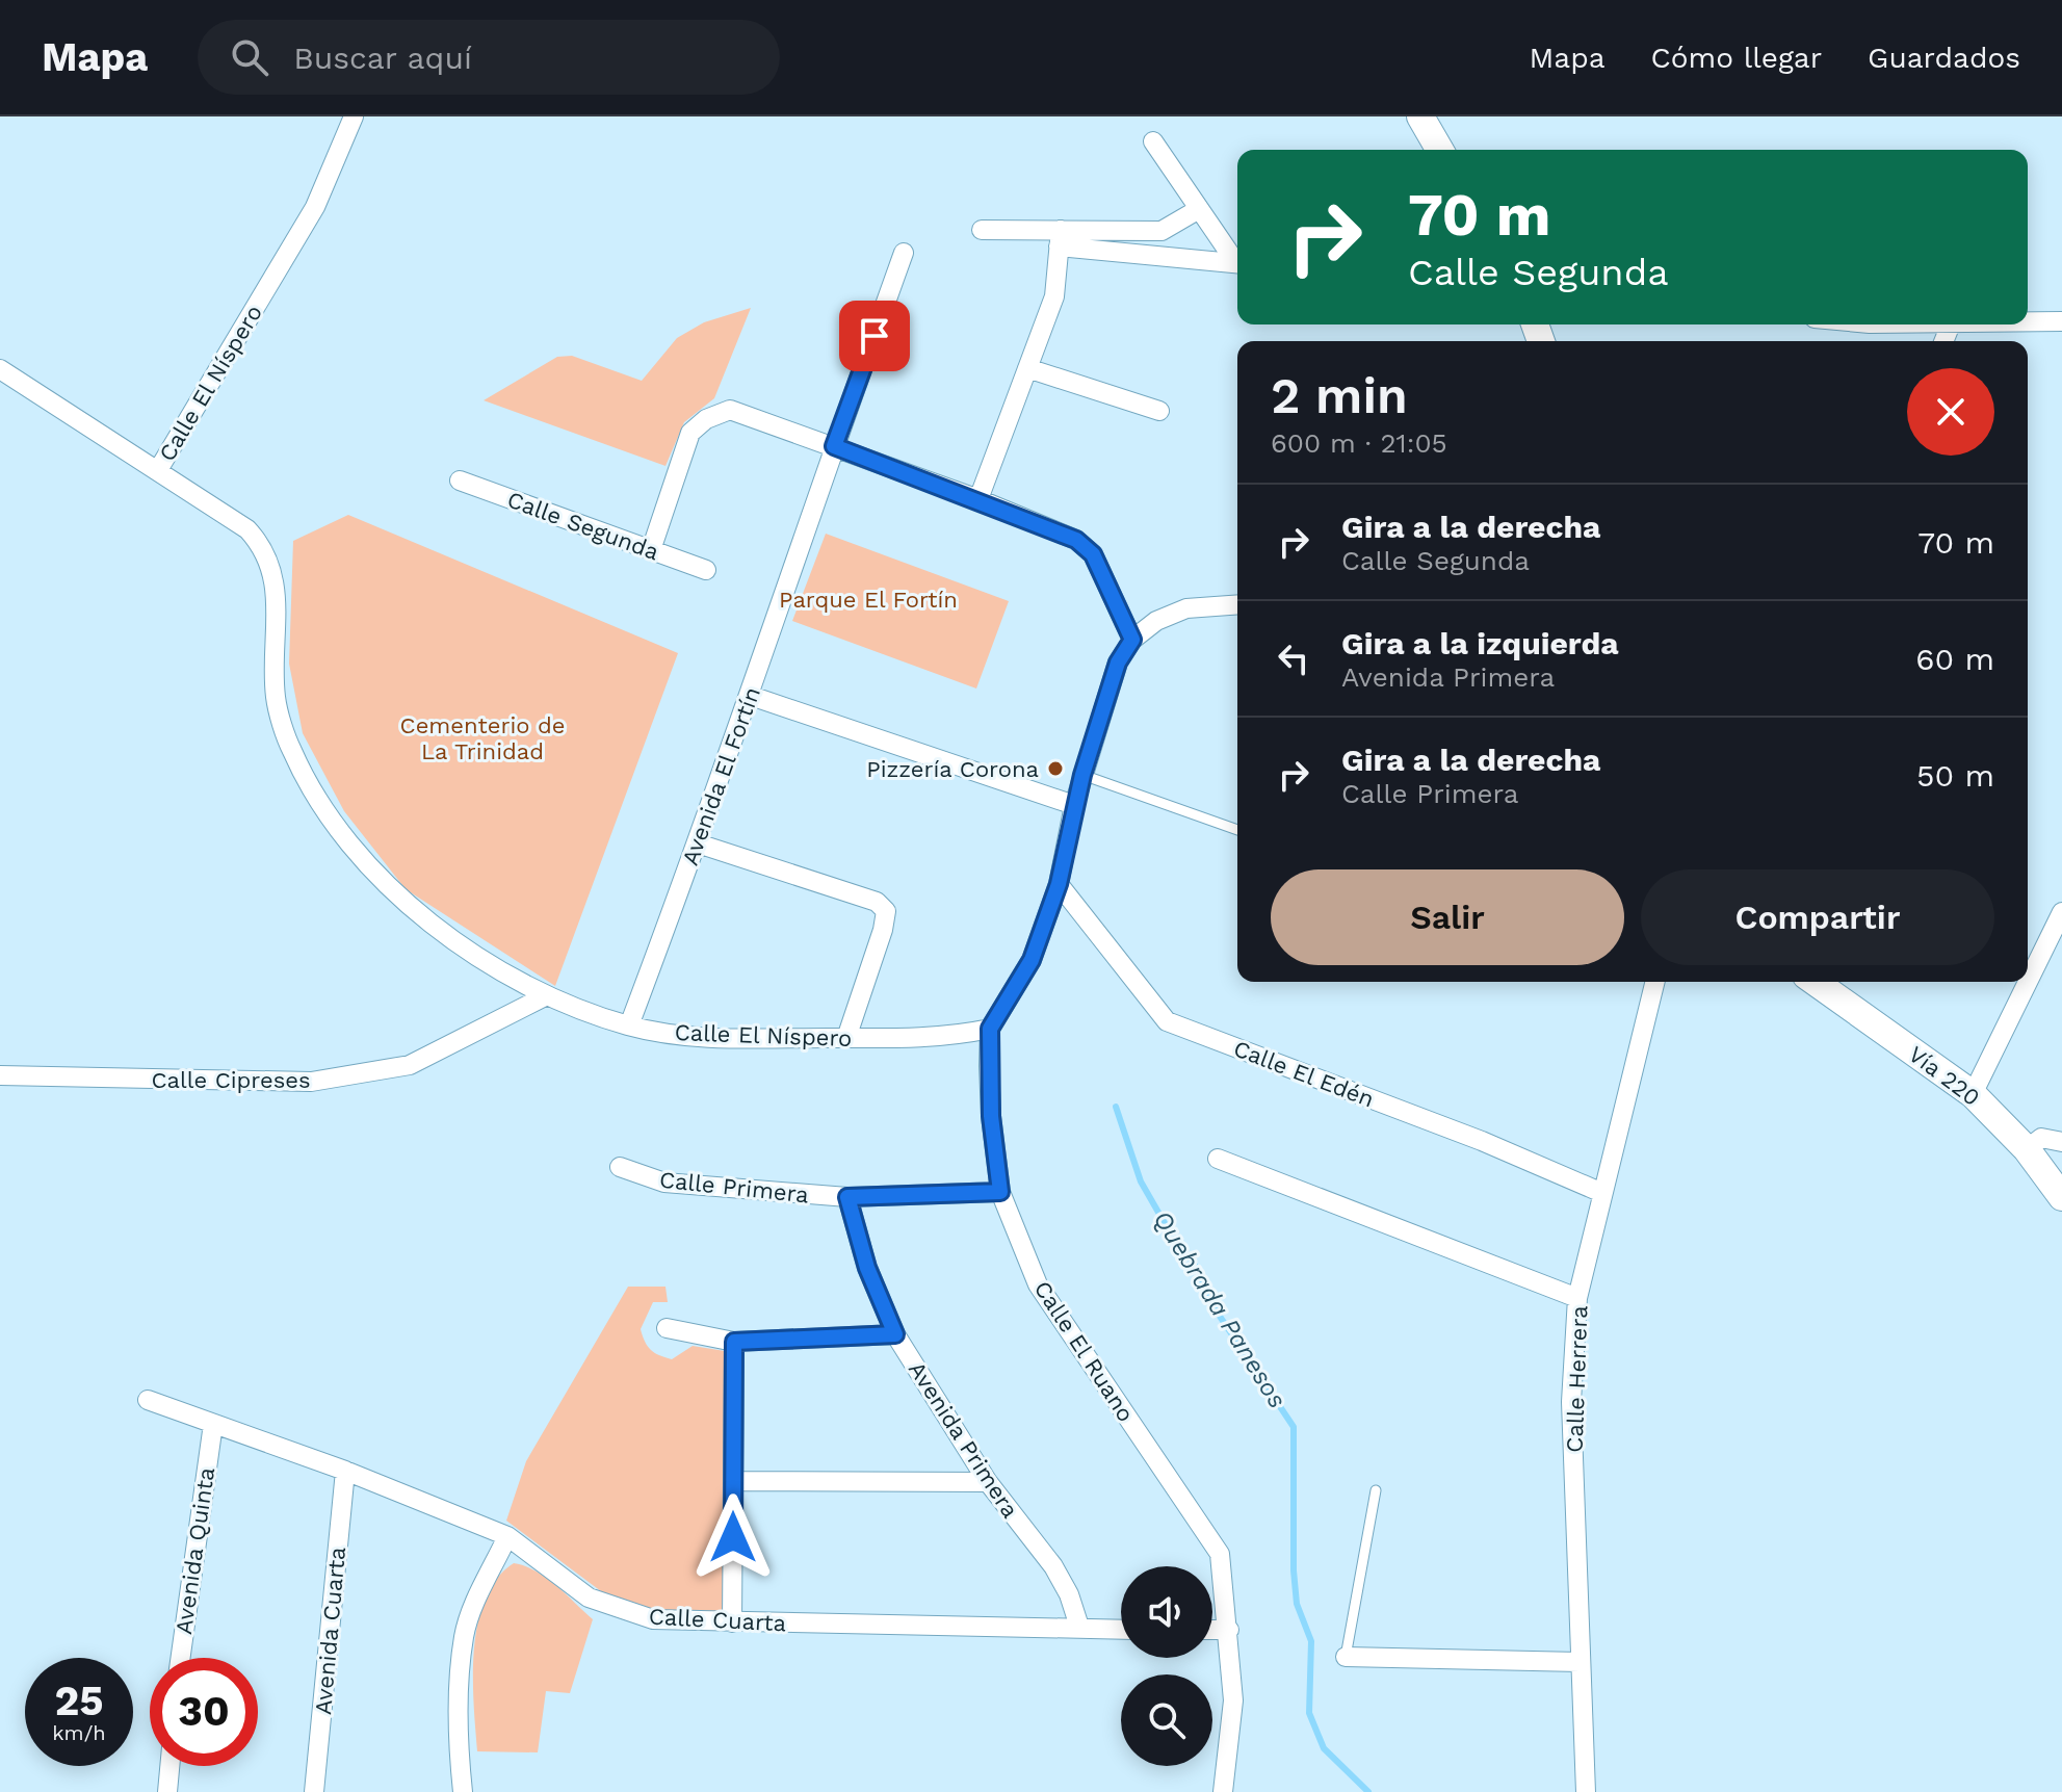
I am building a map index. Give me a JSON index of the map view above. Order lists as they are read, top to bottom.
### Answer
{
  "streets": {
    "main road": ["Vía 220"],
    "street": [
      "Calle El Níspero",
      "Calle Segunda",
      "Avenida El Fortín",
      "Calle El Edén",
      "Calle Cipreses",
      "Calle Primera",
      "Calle El Ruano",
      "Calle Herrera",
      "Avenida Primera",
      "Avenida Quinta",
      "Calle Cuarta",
      "Avenida Cuarta"
    ]
  },
  "crossings": [
    ["Calle El Níspero", "Avenida El Fortín"],
    ["Calle El Níspero", "Calle Cipreses"],
    ["Calle El Níspero", "Calle El Ruano"],
    ["Calle El Edén", "Calle Herrera"],
    ["Calle Primera", "Calle El Ruano"],
    ["Calle Primera", "Avenida Primera"],
    ["Avenida Primera", "Calle Cuarta"],
    ["Avenida Quinta", "Calle Cuarta"],
    ["Calle Cuarta", "Avenida Cuarta"]
  ],
  "water": ["Quebrada Panesos"],
  "parks": ["Parque El Fortín", "Cementerio de La Trinidad"],
  "places": ["Pizzería Corona"],
  "page": {
    "header": "Mapa",
    "search": "Buscar aquí",
    "nav": ["Mapa", "Cómo llegar", "Guardados"],
    "turn": ["70 m", "Calle Segunda"],
    "heading": ["2 min", "600 m · 21:05"],
    "list": [
      {
        "name": "Gira a la derecha",
        "note": "Calle Segunda",
        "value": "70 m"
      },
      {
        "name": "Gira a la izquierda",
        "note": "Avenida Primera",
        "value": "60 m"
      },
      {
        "name": "Gira a la derecha",
        "note": "Calle Primera",
        "value": "50 m"
      }
    ],
    "buttons": ["Salir", "Compartir"],
    "speed": "25 km/h",
    "limit": "30"
  }
}
